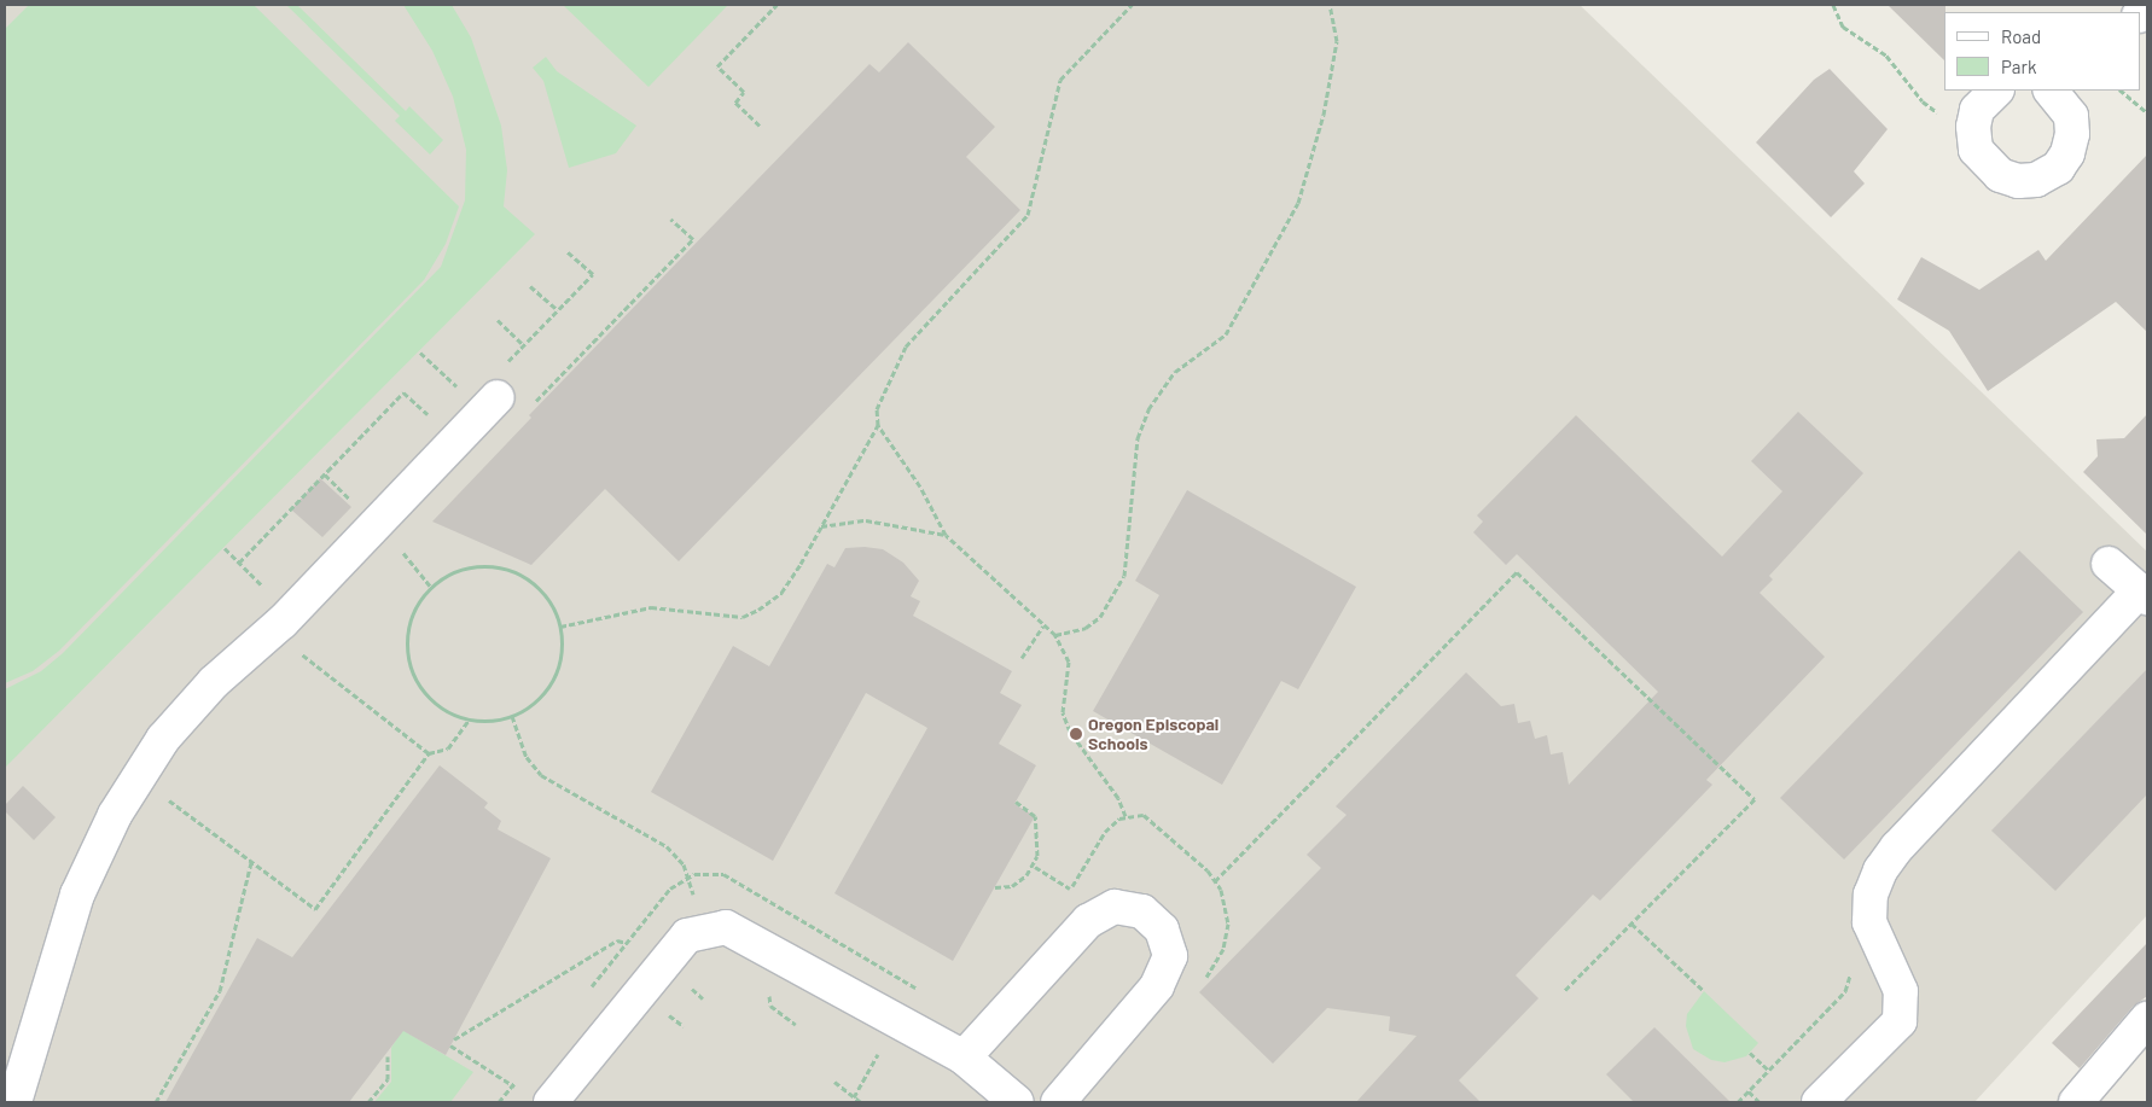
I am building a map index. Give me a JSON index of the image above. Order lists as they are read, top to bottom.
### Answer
{
  "places": ["Oregon Episcopal Schools"],
  "legend": ["Road", "Park"]
}
